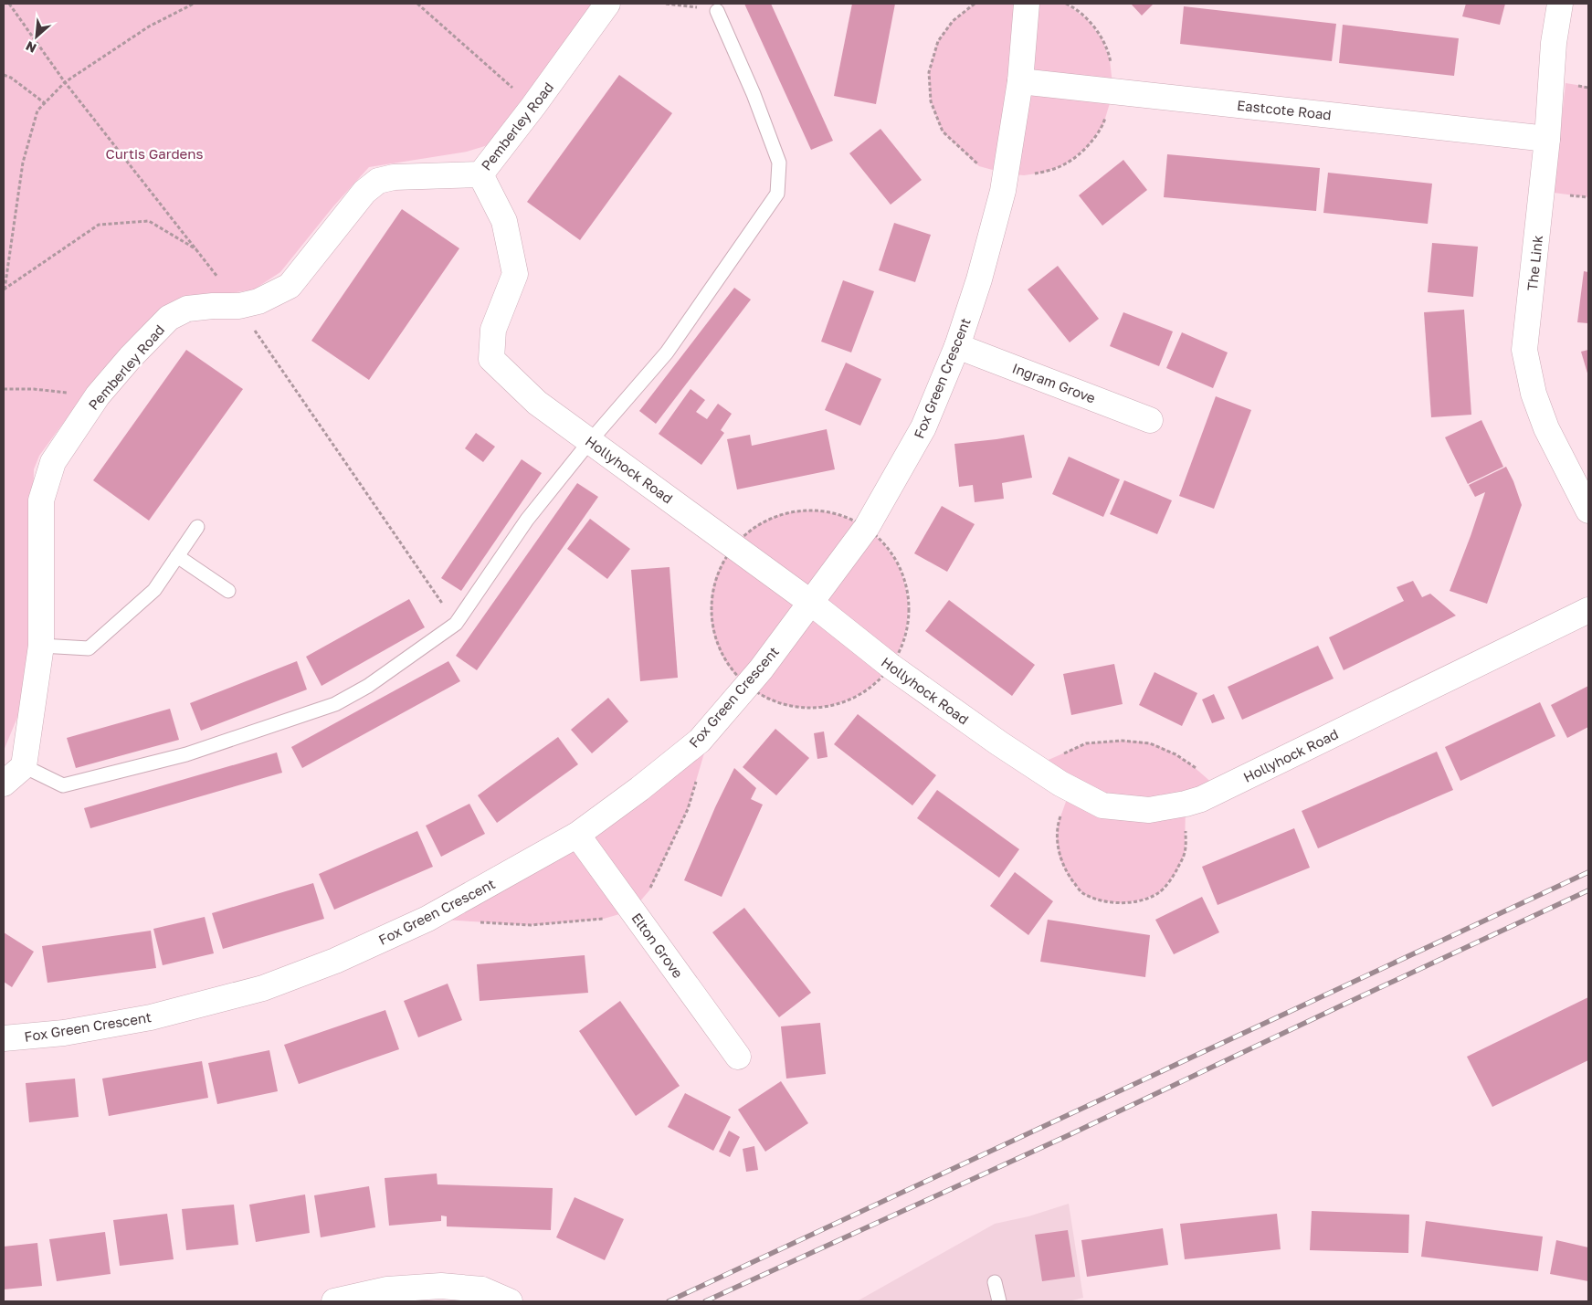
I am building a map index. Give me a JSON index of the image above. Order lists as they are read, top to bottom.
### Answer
{
  "streets": {
    "street": [
      "Eastcote Road",
      "Pemberley Road",
      "The Link",
      "Fox Green Crescent",
      "Ingram Grove",
      "Hollyhock Road",
      "Elton Grove"
    ]
  },
  "crossings": [
    ["Eastcote Road", "The Link"],
    ["Eastcote Road", "Fox Green Crescent"],
    ["Pemberley Road", "Hollyhock Road"],
    ["Fox Green Crescent", "Ingram Grove"],
    ["Fox Green Crescent", "Hollyhock Road"],
    ["Fox Green Crescent", "Elton Grove"]
  ],
  "parks": ["Curtis Gardens"],
  "north": "bottom left"
}
